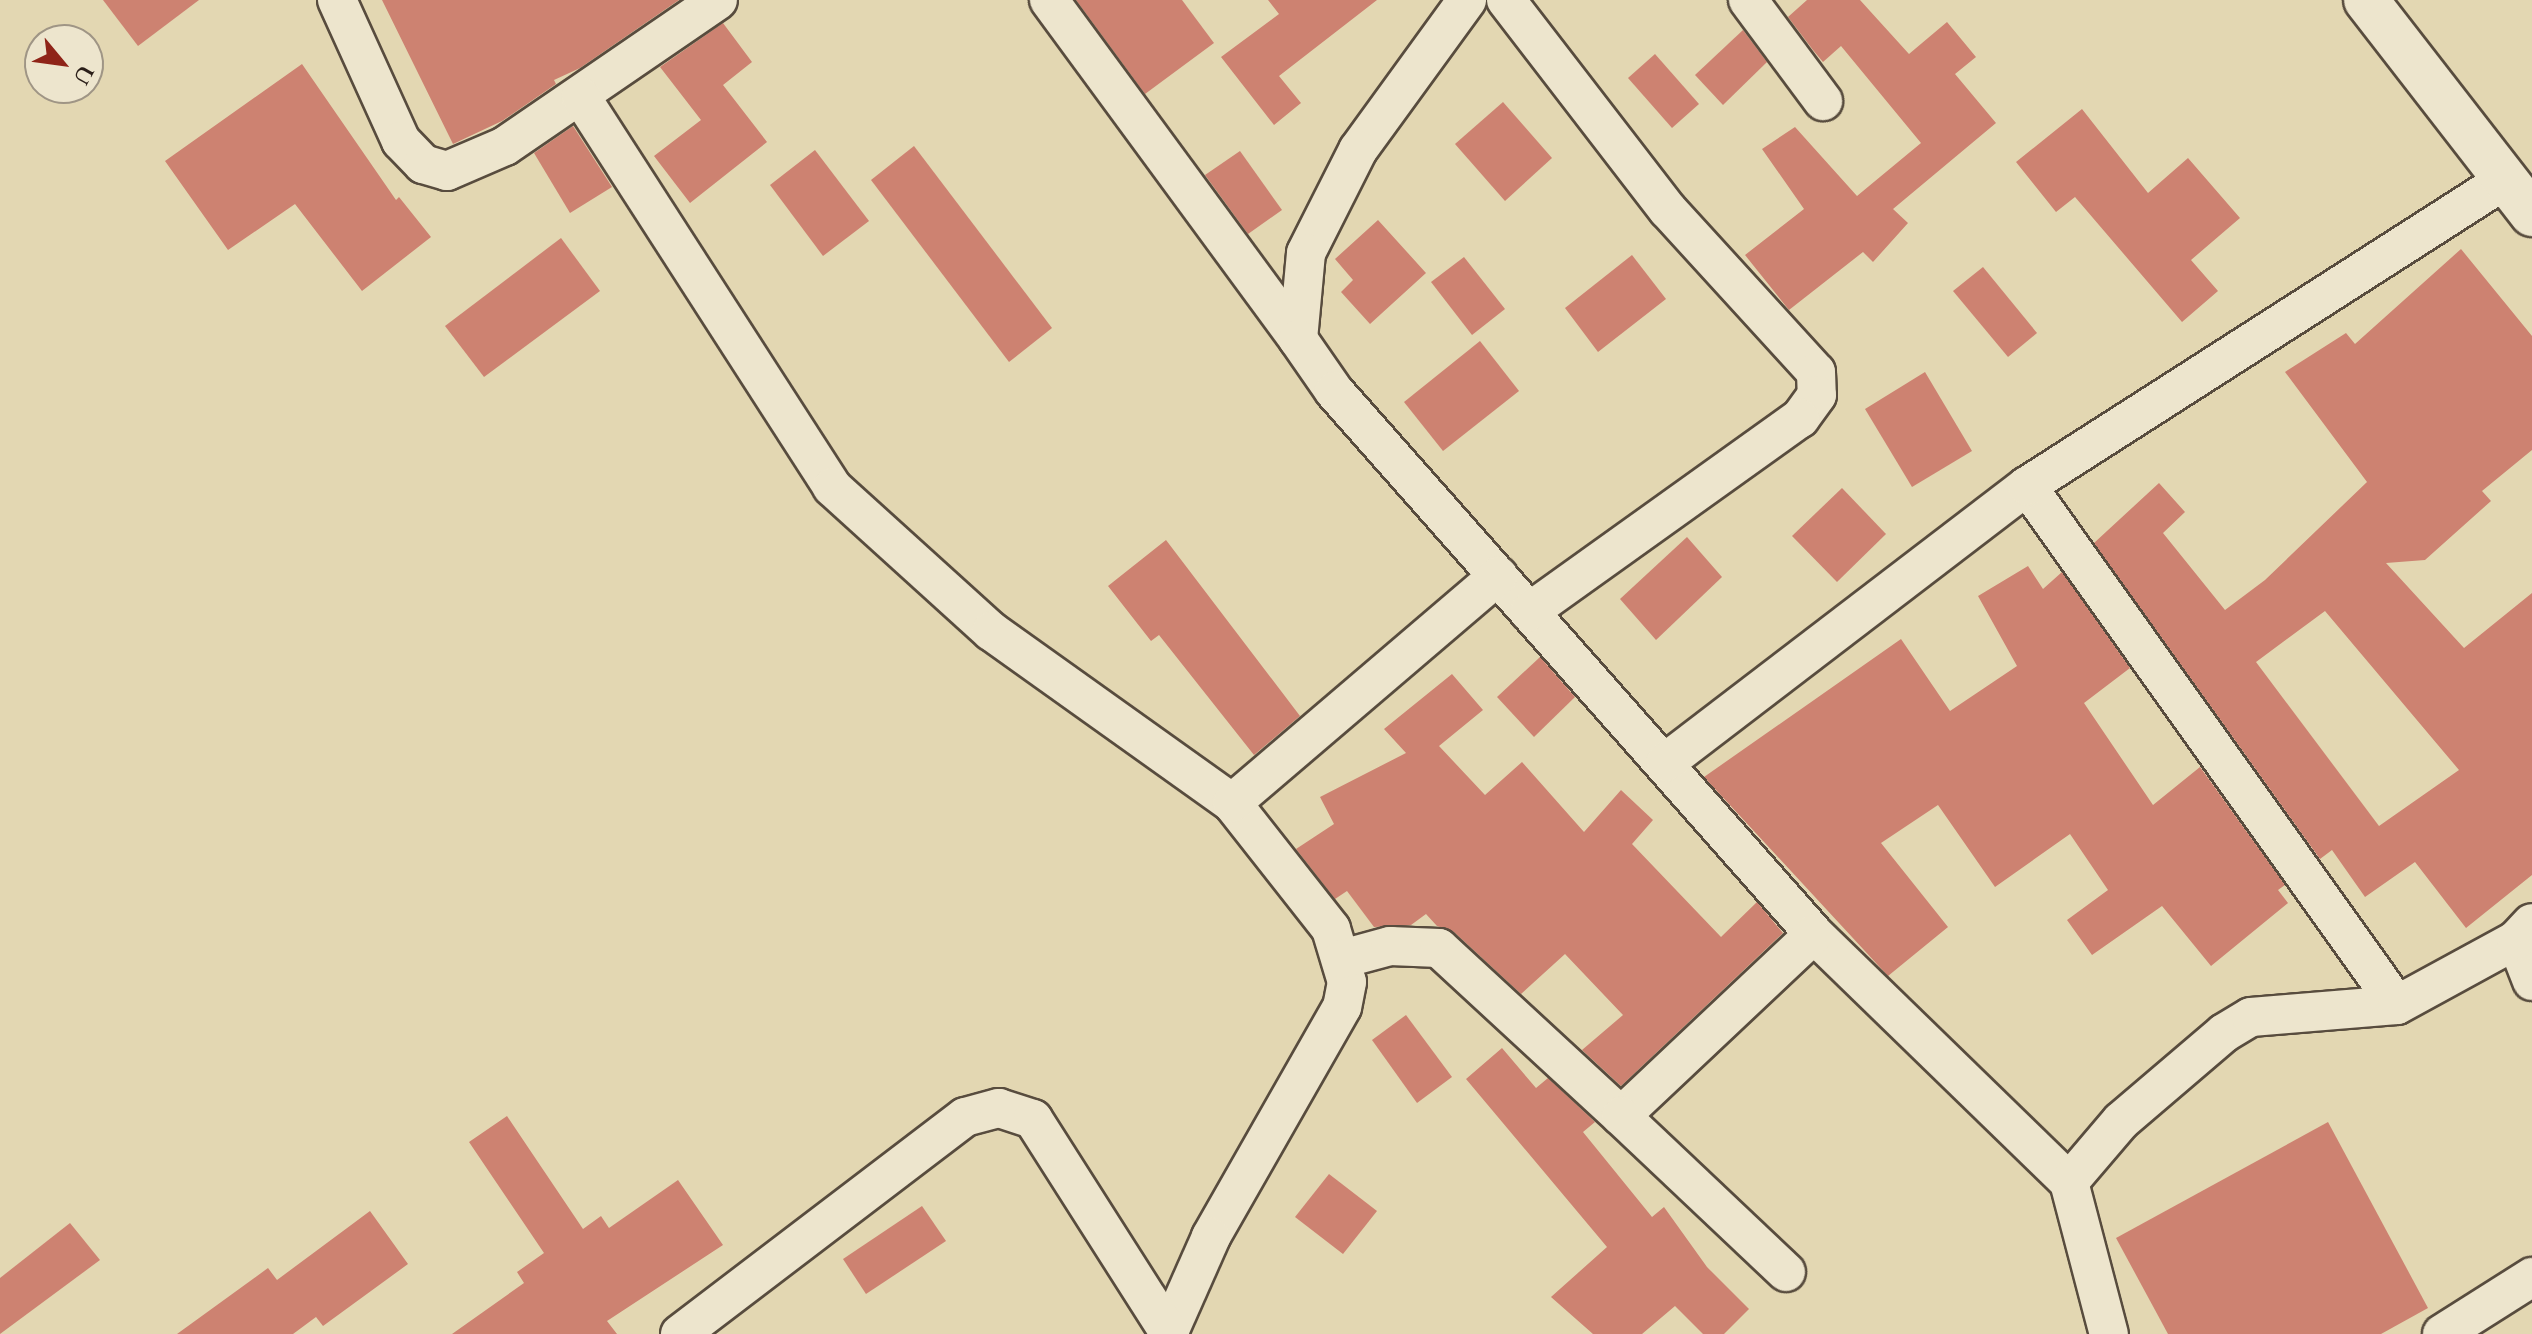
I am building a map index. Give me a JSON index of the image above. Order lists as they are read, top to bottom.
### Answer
{
  "north": "bottom right"
}
